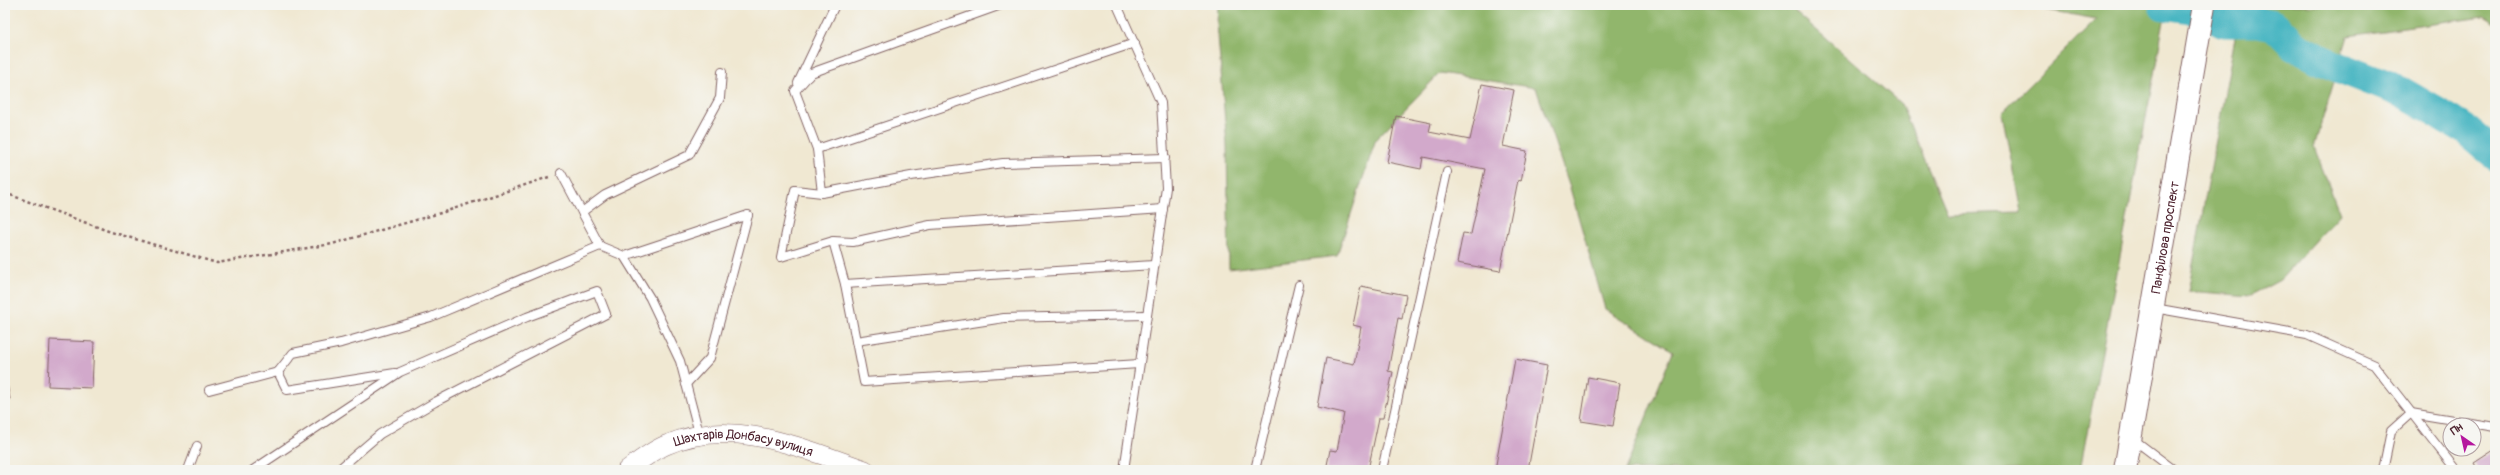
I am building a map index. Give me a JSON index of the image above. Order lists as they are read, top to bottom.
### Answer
{
  "streets": {
    "main road": ["Панфілова проспект"],
    "street": ["Шахтарів Донбасу вулиця"]
  },
  "north": "top left"
}
